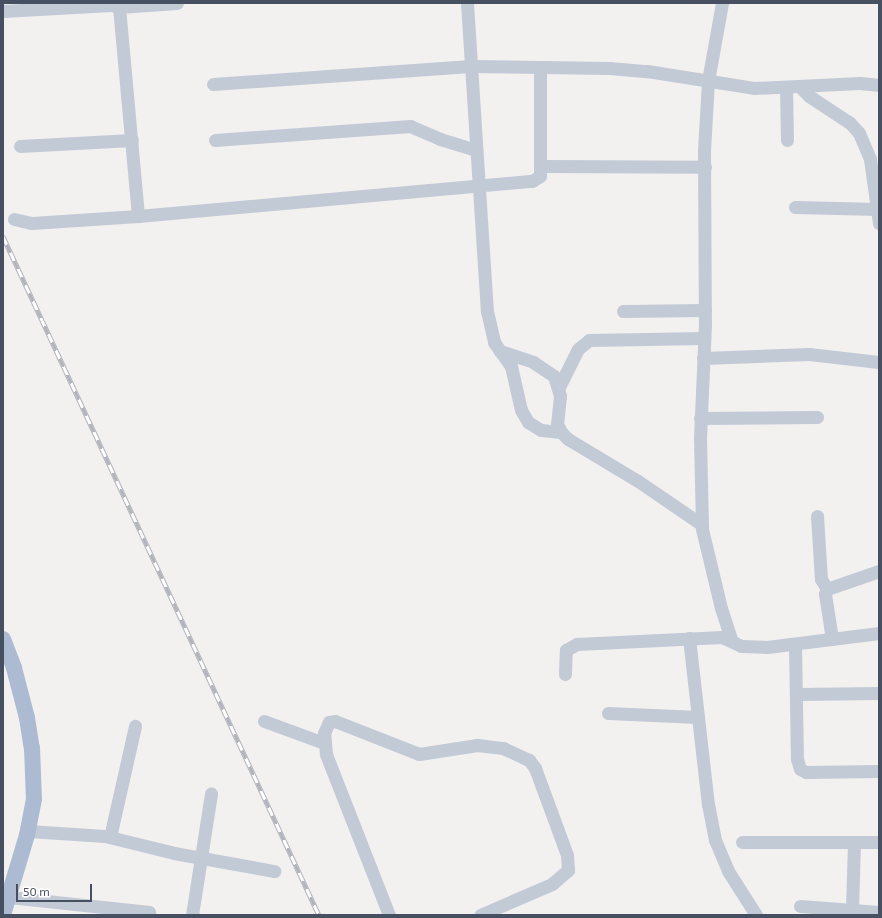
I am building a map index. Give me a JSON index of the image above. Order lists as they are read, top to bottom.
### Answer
{
  "scale_bar": "50 m"
}
